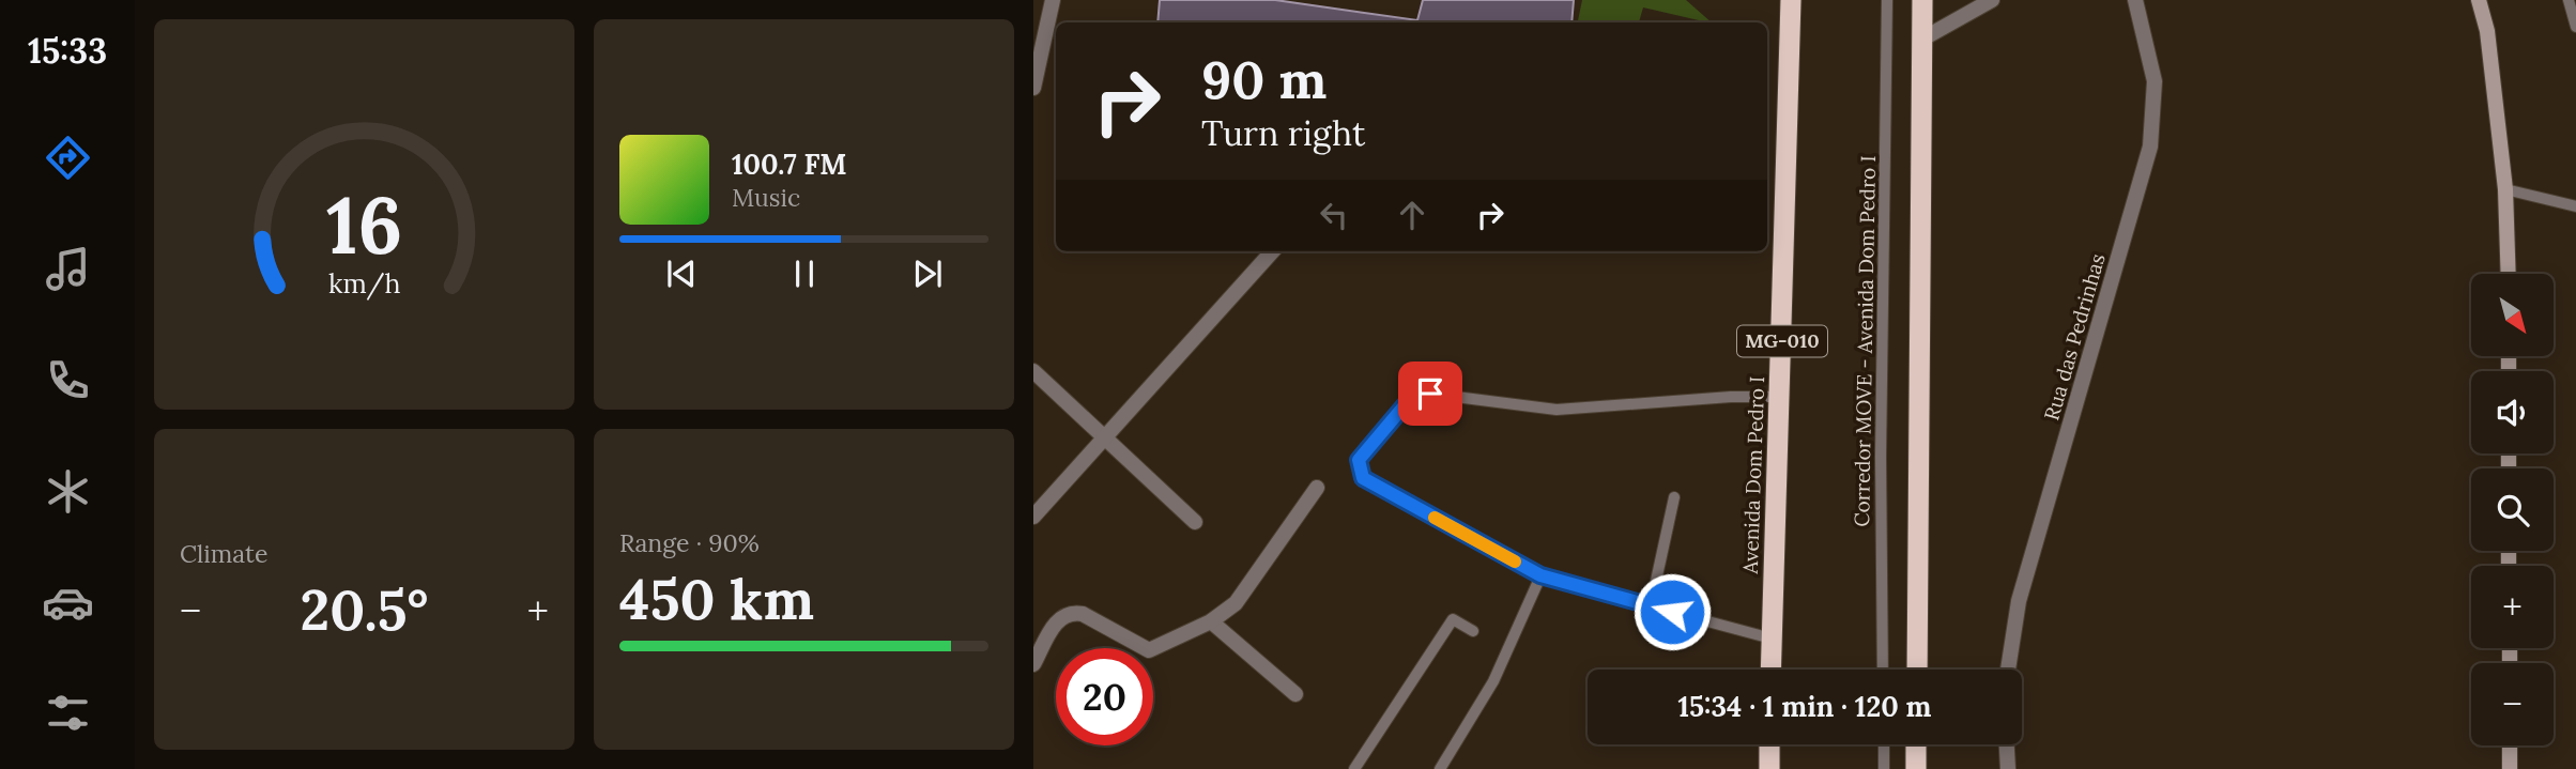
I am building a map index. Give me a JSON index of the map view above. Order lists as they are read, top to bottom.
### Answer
{
  "streets": {
    "highway": ["MG-010", "Avenida Dom Pedro I"],
    "street": ["Rua das Pedrinhas"],
    "lane": ["Corredor MOVE - Avenida Dom Pedro I"]
  },
  "north": "bottom right",
  "page": {
    "tabs": "15:33",
    "turn": ["90 m", "Turn right"],
    "song": ["100.7 FM", "Music"],
    "map_buttons": ["+", "−"],
    "tile": [
      "Climate",
      ["Range · 90%", "450 km"]
    ],
    "heat": ["−", "20.5°", "+"],
    "limit": "20",
    "trip": "15:34 · 1 min · 120 m",
    "gauge": ["16", "km/h"]
  }
}
